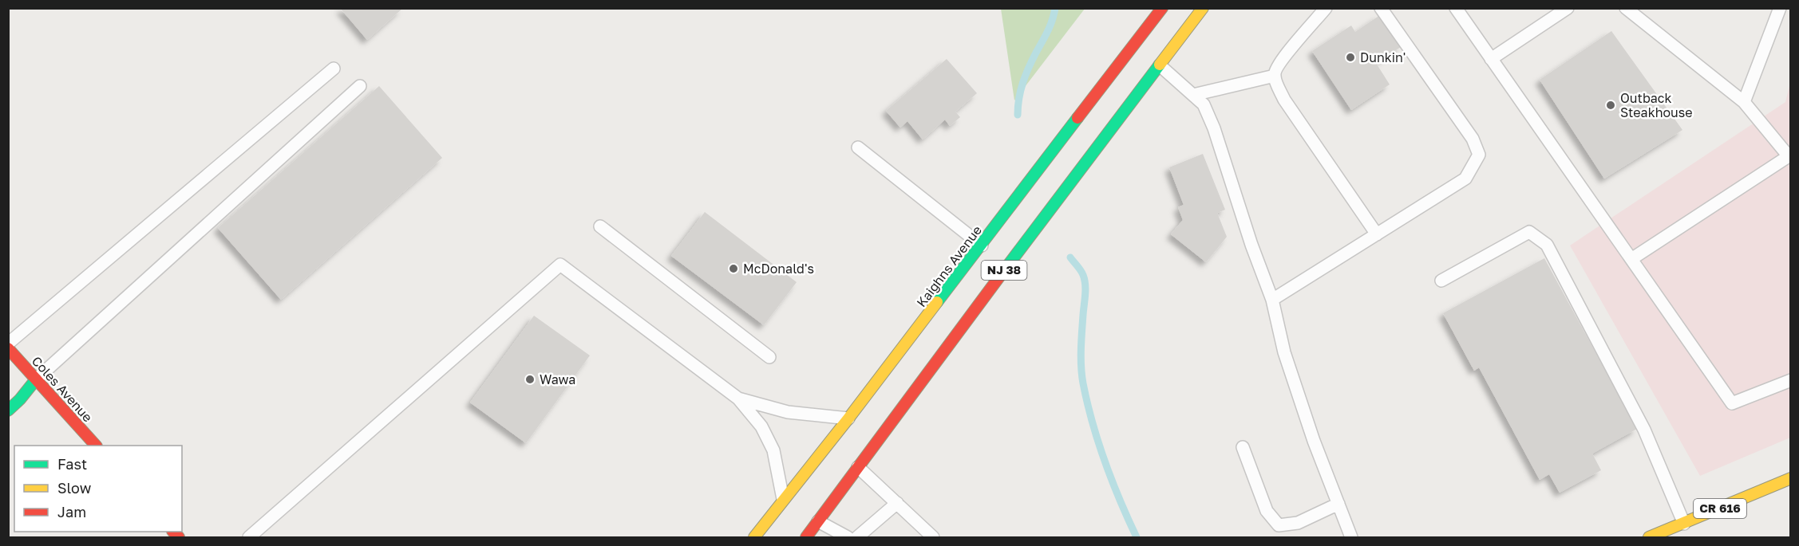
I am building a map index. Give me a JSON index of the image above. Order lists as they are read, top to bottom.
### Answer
{
  "streets": {
    "main road": [
      "Kaighns Avenue",
      "NJ 38",
      "Coles Avenue",
      "CR 616"
    ]
  },
  "places": [
    "Dunkin'",
    "Outback Steakhouse",
    "McDonald's",
    "Wawa"
  ],
  "legend": ["Fast", "Slow", "Jam"]
}
